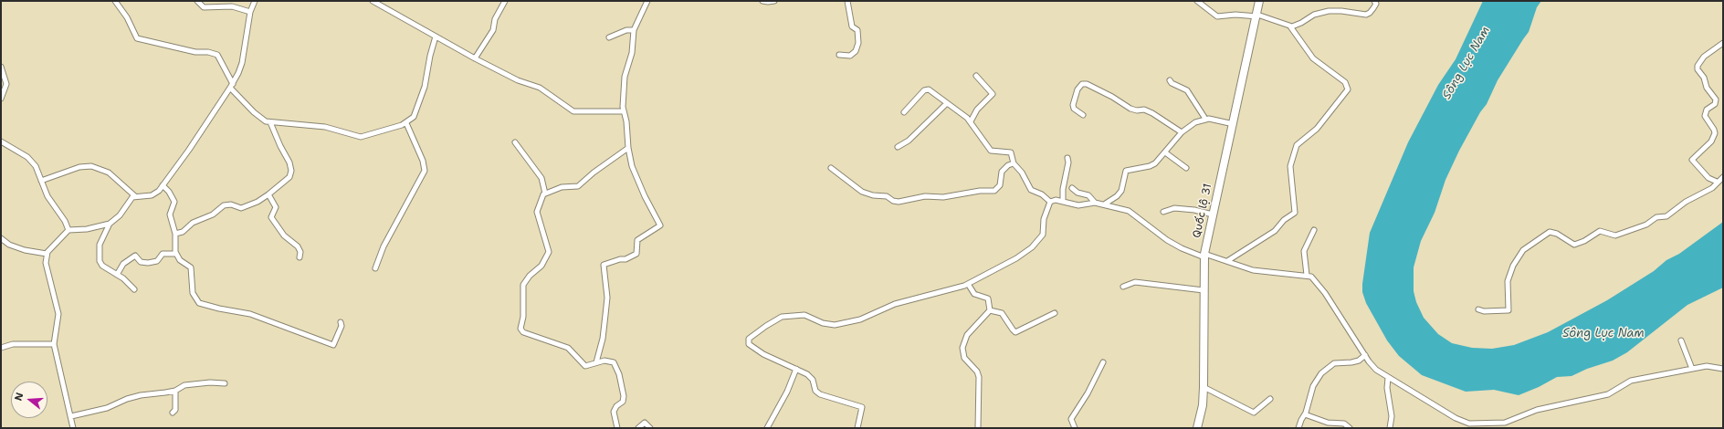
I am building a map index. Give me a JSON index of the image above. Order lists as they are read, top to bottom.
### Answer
{
  "streets": {
    "highway": ["Quốc lộ 31"]
  },
  "water": ["Sông Lục Nam"],
  "north": "left"
}
